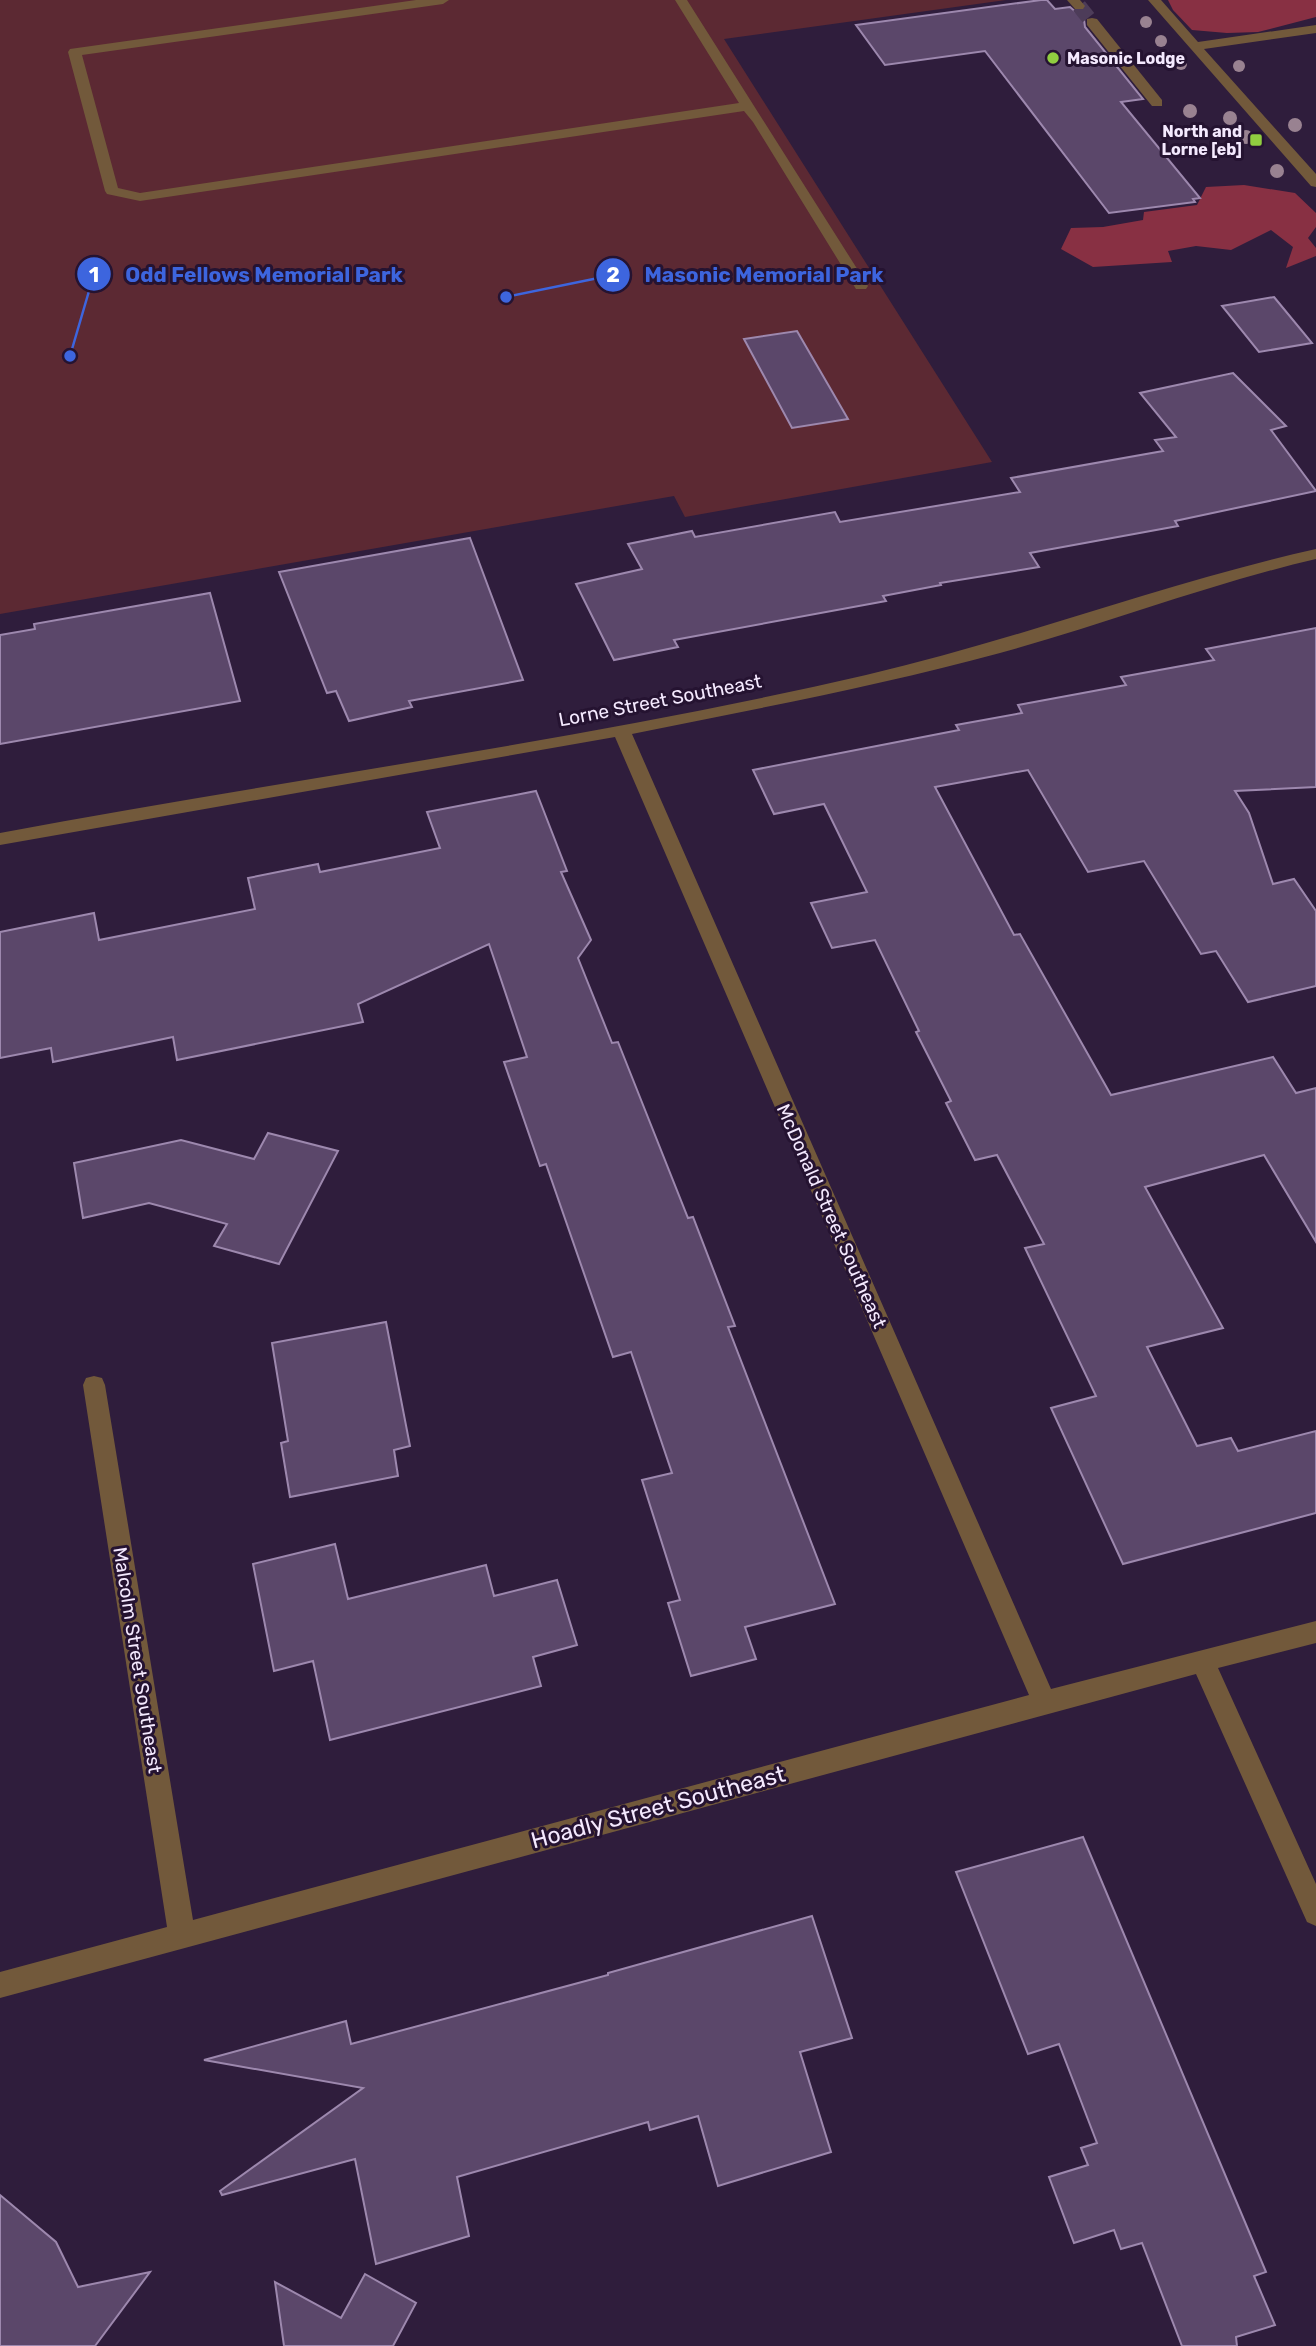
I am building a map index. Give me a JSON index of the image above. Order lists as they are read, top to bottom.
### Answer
{
  "streets": {
    "street": [
      "Lorne Street Southeast",
      "McDonald Street Southeast",
      "Malcolm Street Southeast",
      "Hoadly Street Southeast"
    ]
  },
  "crossings": [
    ["Lorne Street Southeast", "McDonald Street Southeast"],
    ["McDonald Street Southeast", "Hoadly Street Southeast"],
    ["Malcolm Street Southeast", "Hoadly Street Southeast"]
  ],
  "places": {
    "other": ["Masonic Lodge", "Masonic Memorial Park", "Odd Fellows Memorial Park"],
    "transit": ["North and Lorne [eb]"]
  }
}
